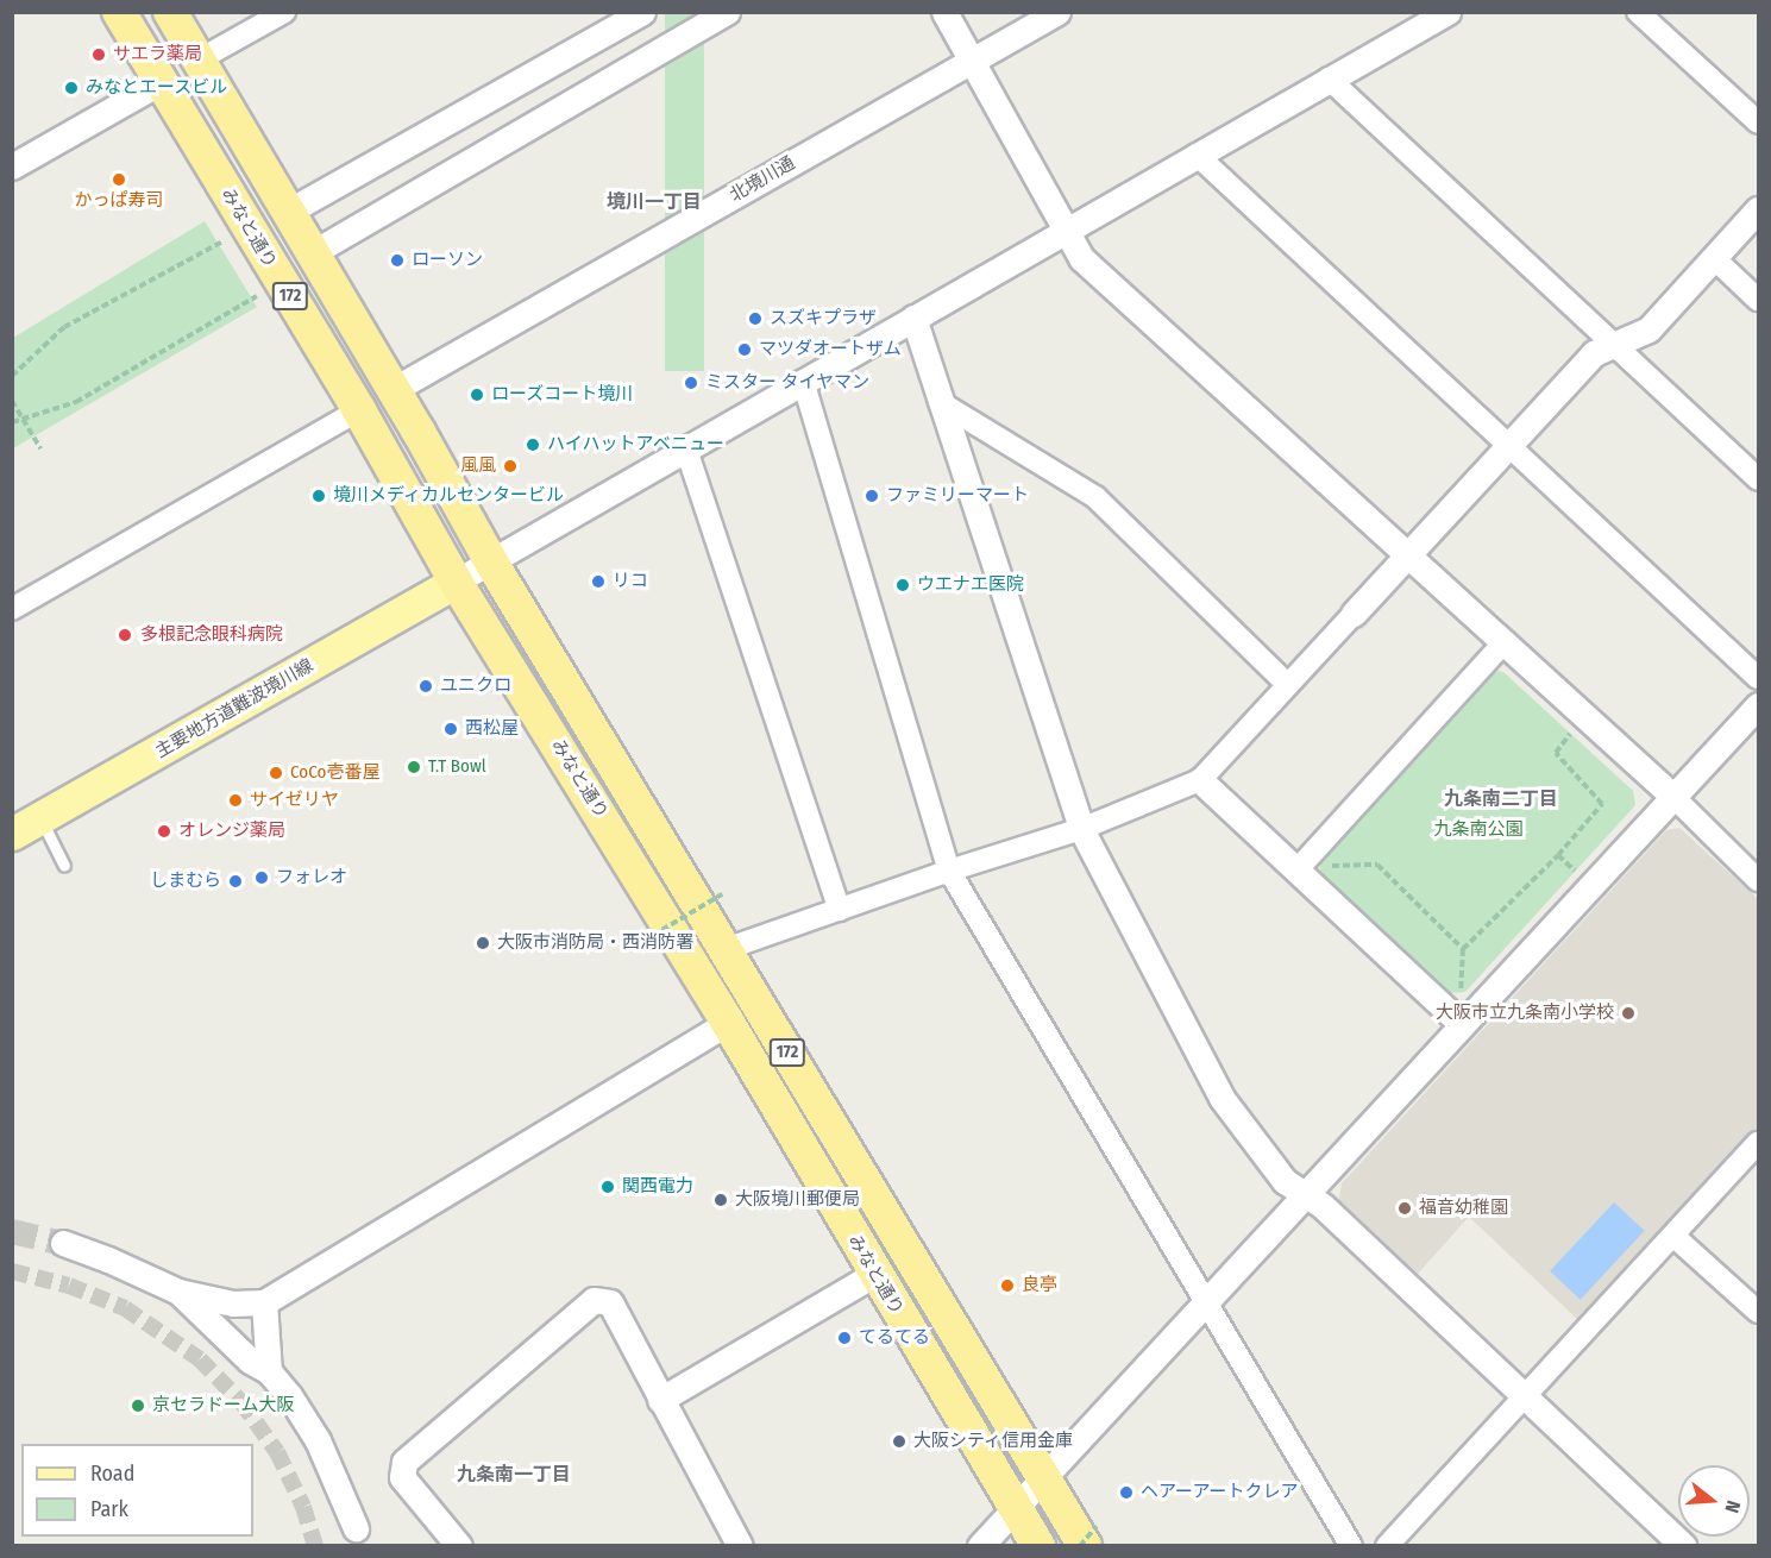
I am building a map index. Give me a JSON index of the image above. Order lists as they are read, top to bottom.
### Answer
{
  "streets": {
    "highway": ["みなと通り", "172"],
    "main road": ["主要地方道難波境川線"],
    "street": ["北境川通"]
  },
  "crossings": [
    ["北境川通", "みなと通り"],
    ["みなと通り", "主要地方道難波境川線"]
  ],
  "districts": ["境川一丁目", "九条南二丁目", "九条南一丁目"],
  "parks": ["九条南公園"],
  "places": [
    "サエラ薬局",
    "みなとエースビル",
    "かっぱ寿司",
    "ローソン",
    "スズキプラザ",
    "マツダオートザム",
    "ミスター タイヤマン",
    "ローズコート境川",
    "ハイハットアベニュー",
    "風風",
    "境川メディカルセンタービル",
    "ファミリーマート",
    "リコ",
    "ウエナエ医院",
    "多根記念眼科病院",
    "ユニクロ",
    "西松屋",
    "T.T Bowl",
    "CoCo壱番屋",
    "サイゼリヤ",
    "オレンジ薬局",
    "フォレオ",
    "しまむら",
    "大阪市消防局・西消防署",
    "大阪市立九条南小学校",
    "関西電力",
    "大阪境川郵便局",
    "福音幼稚園",
    "良亭",
    "てるてる",
    "京セラドーム大阪",
    "大阪シティ信用金庫",
    "ヘアーアートクレア"
  ],
  "legend": ["Road", "Park"],
  "north": "right"
}
